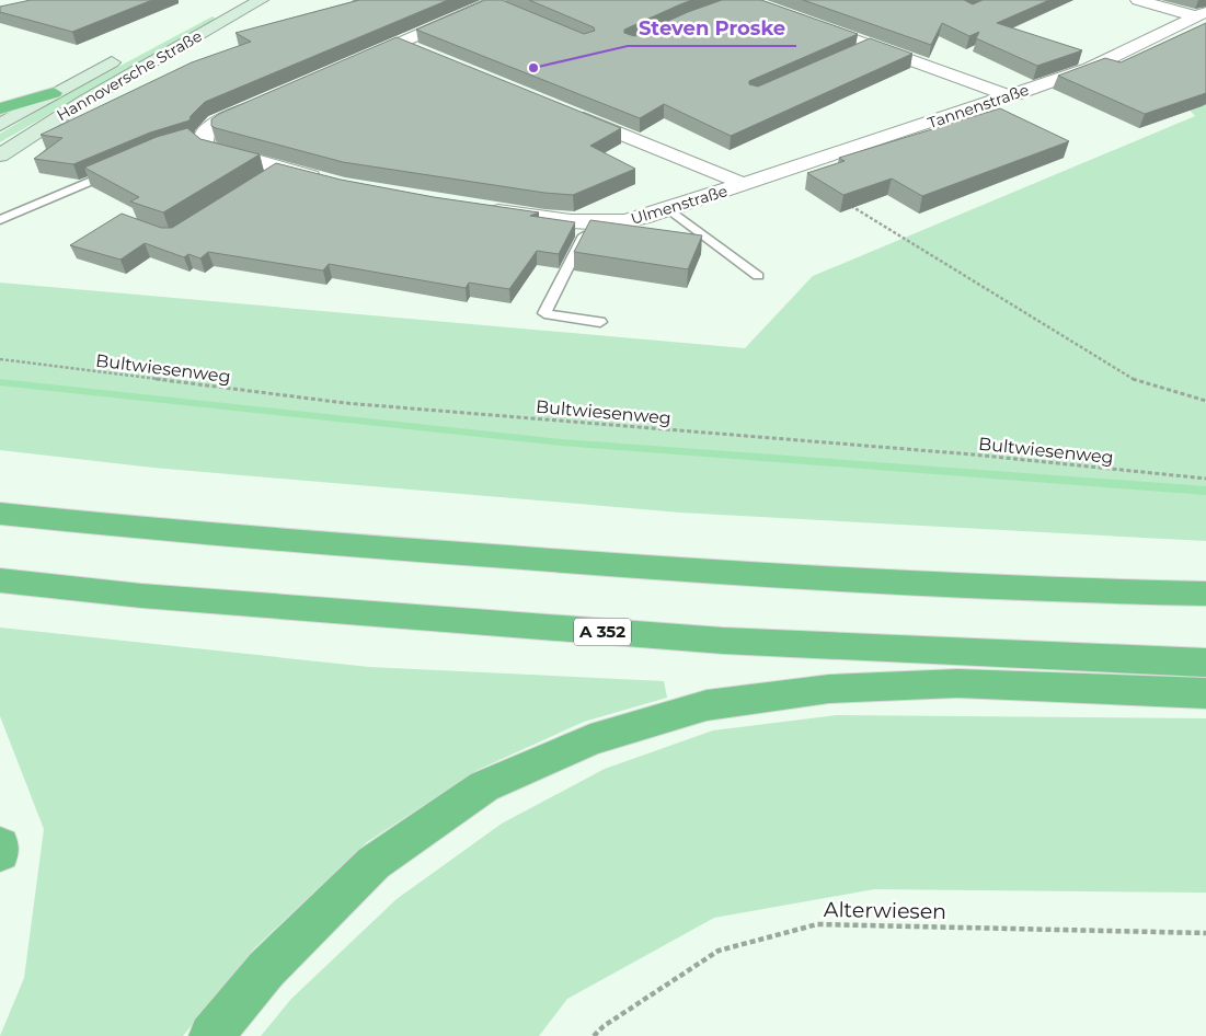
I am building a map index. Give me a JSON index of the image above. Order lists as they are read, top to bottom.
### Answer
{
  "streets": {
    "highway": ["A 352"],
    "main road": ["Hannoversche Straße"],
    "street": ["Tannenstraße", "Ulmenstraße"],
    "path": ["Bultwiesenweg", "Alterwiesen"]
  },
  "crossings": [
    ["Tannenstraße", "Ulmenstraße"]
  ],
  "places": ["Steven Proske"]
}
